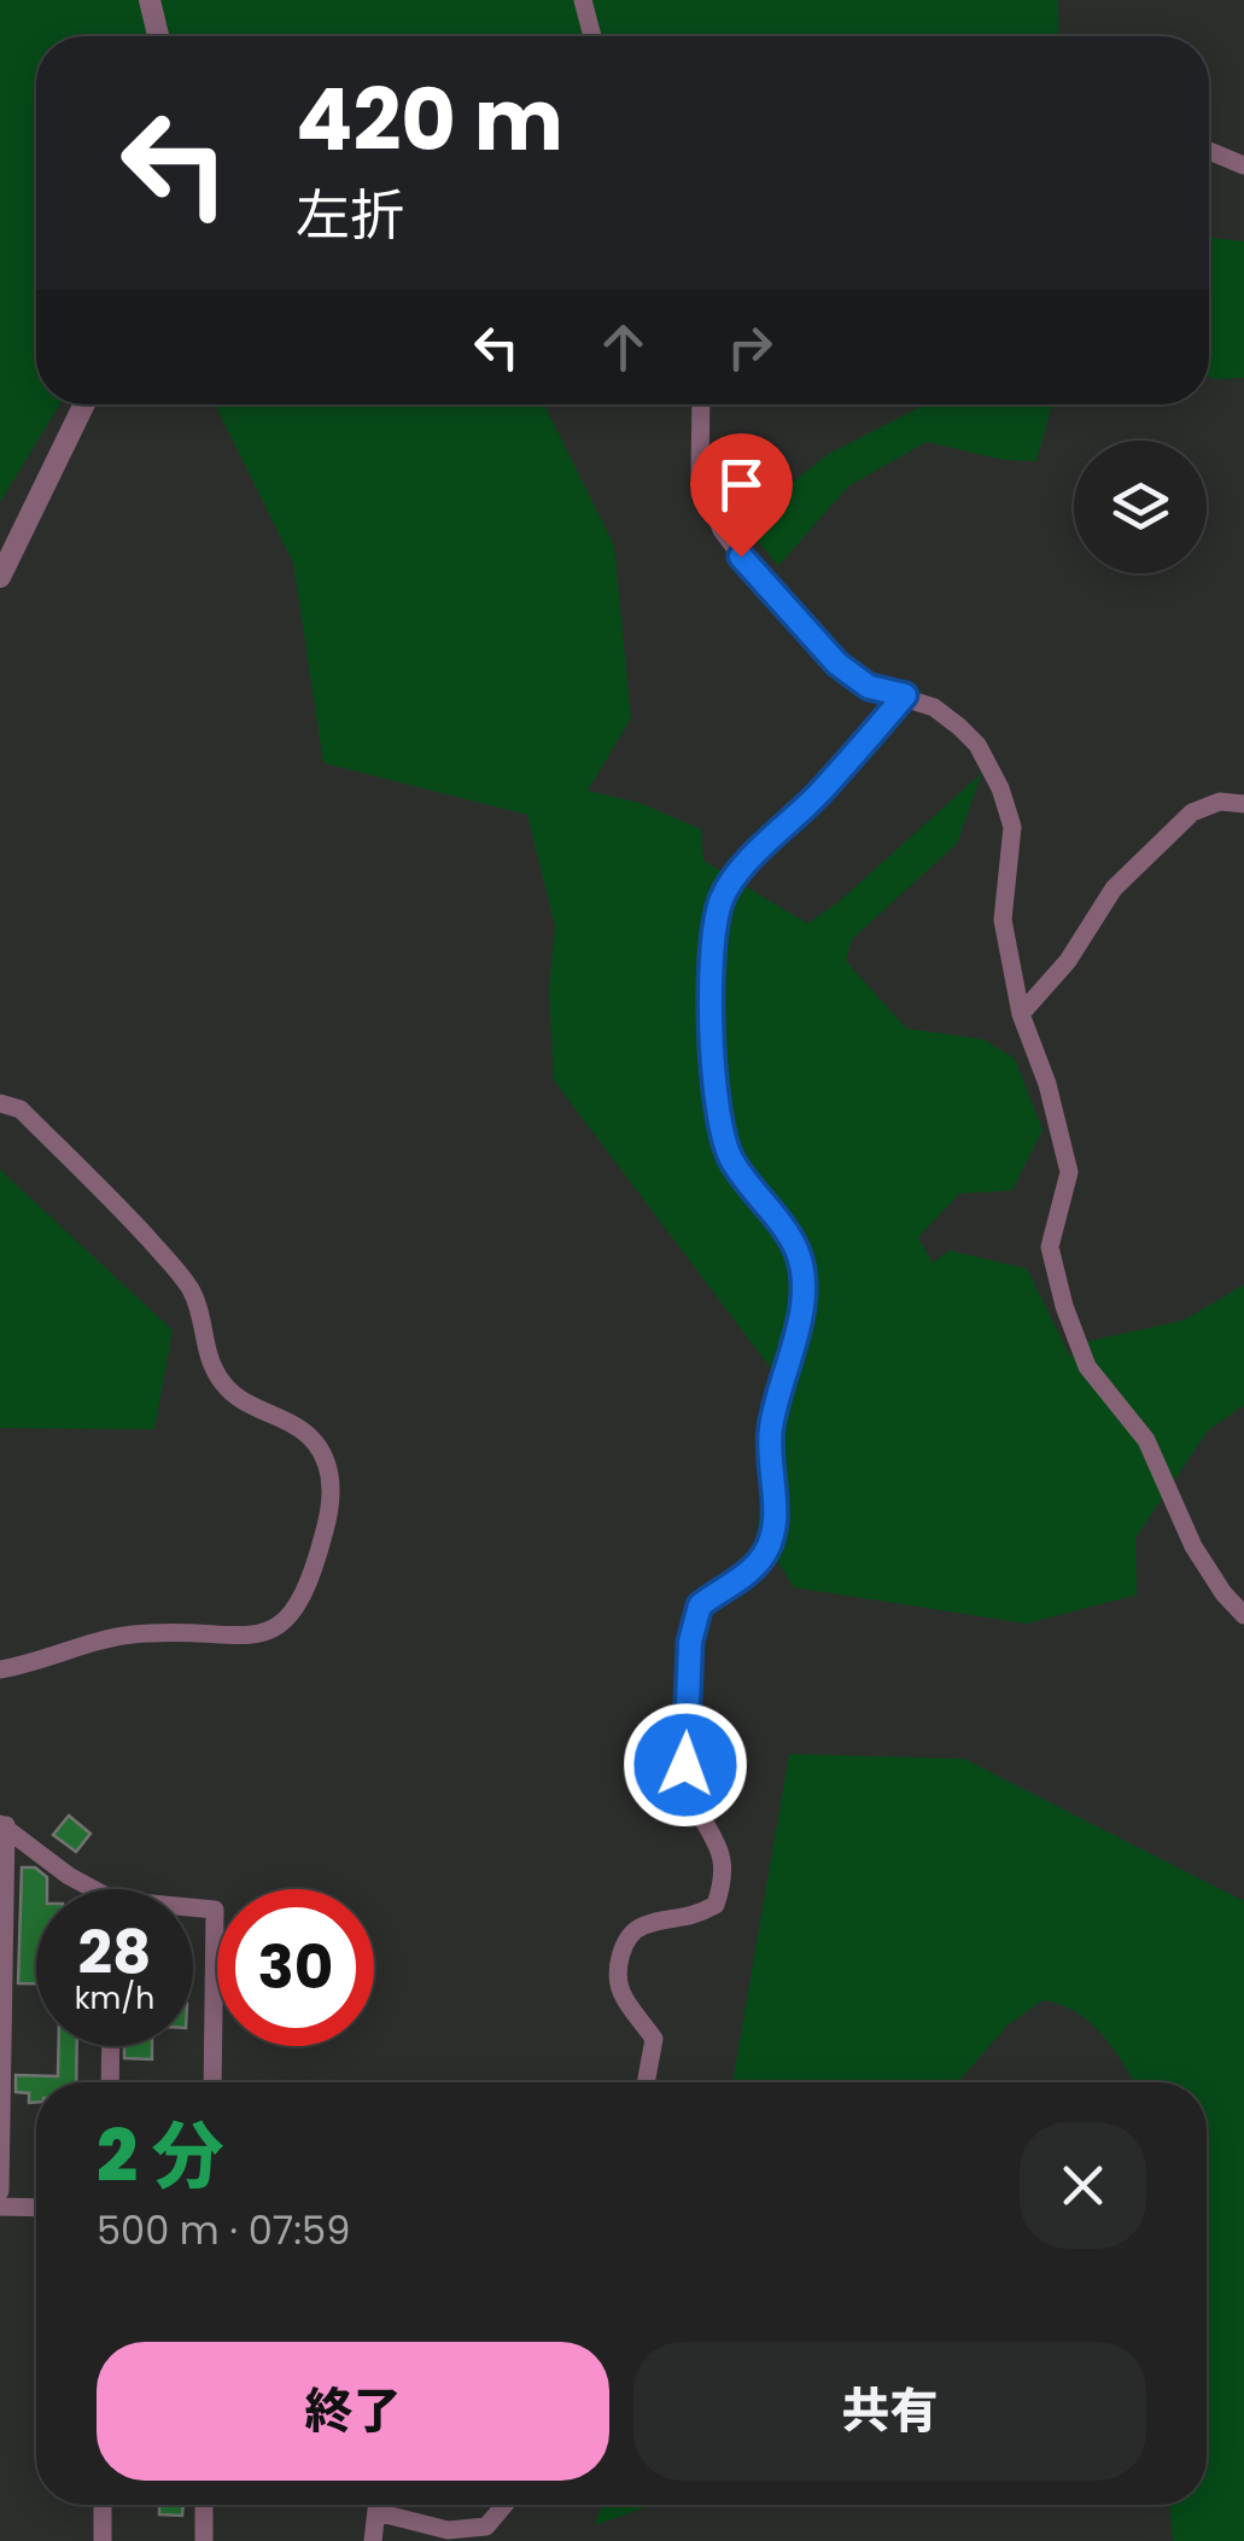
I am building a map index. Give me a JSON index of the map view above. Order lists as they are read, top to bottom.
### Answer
{
  "page": {
    "turn": ["420 m", "左折"],
    "speed": "28 km/h",
    "limit": "30",
    "heading": ["2 分", "500 m · 07:59"],
    "buttons": ["終了", "共有"]
  }
}
